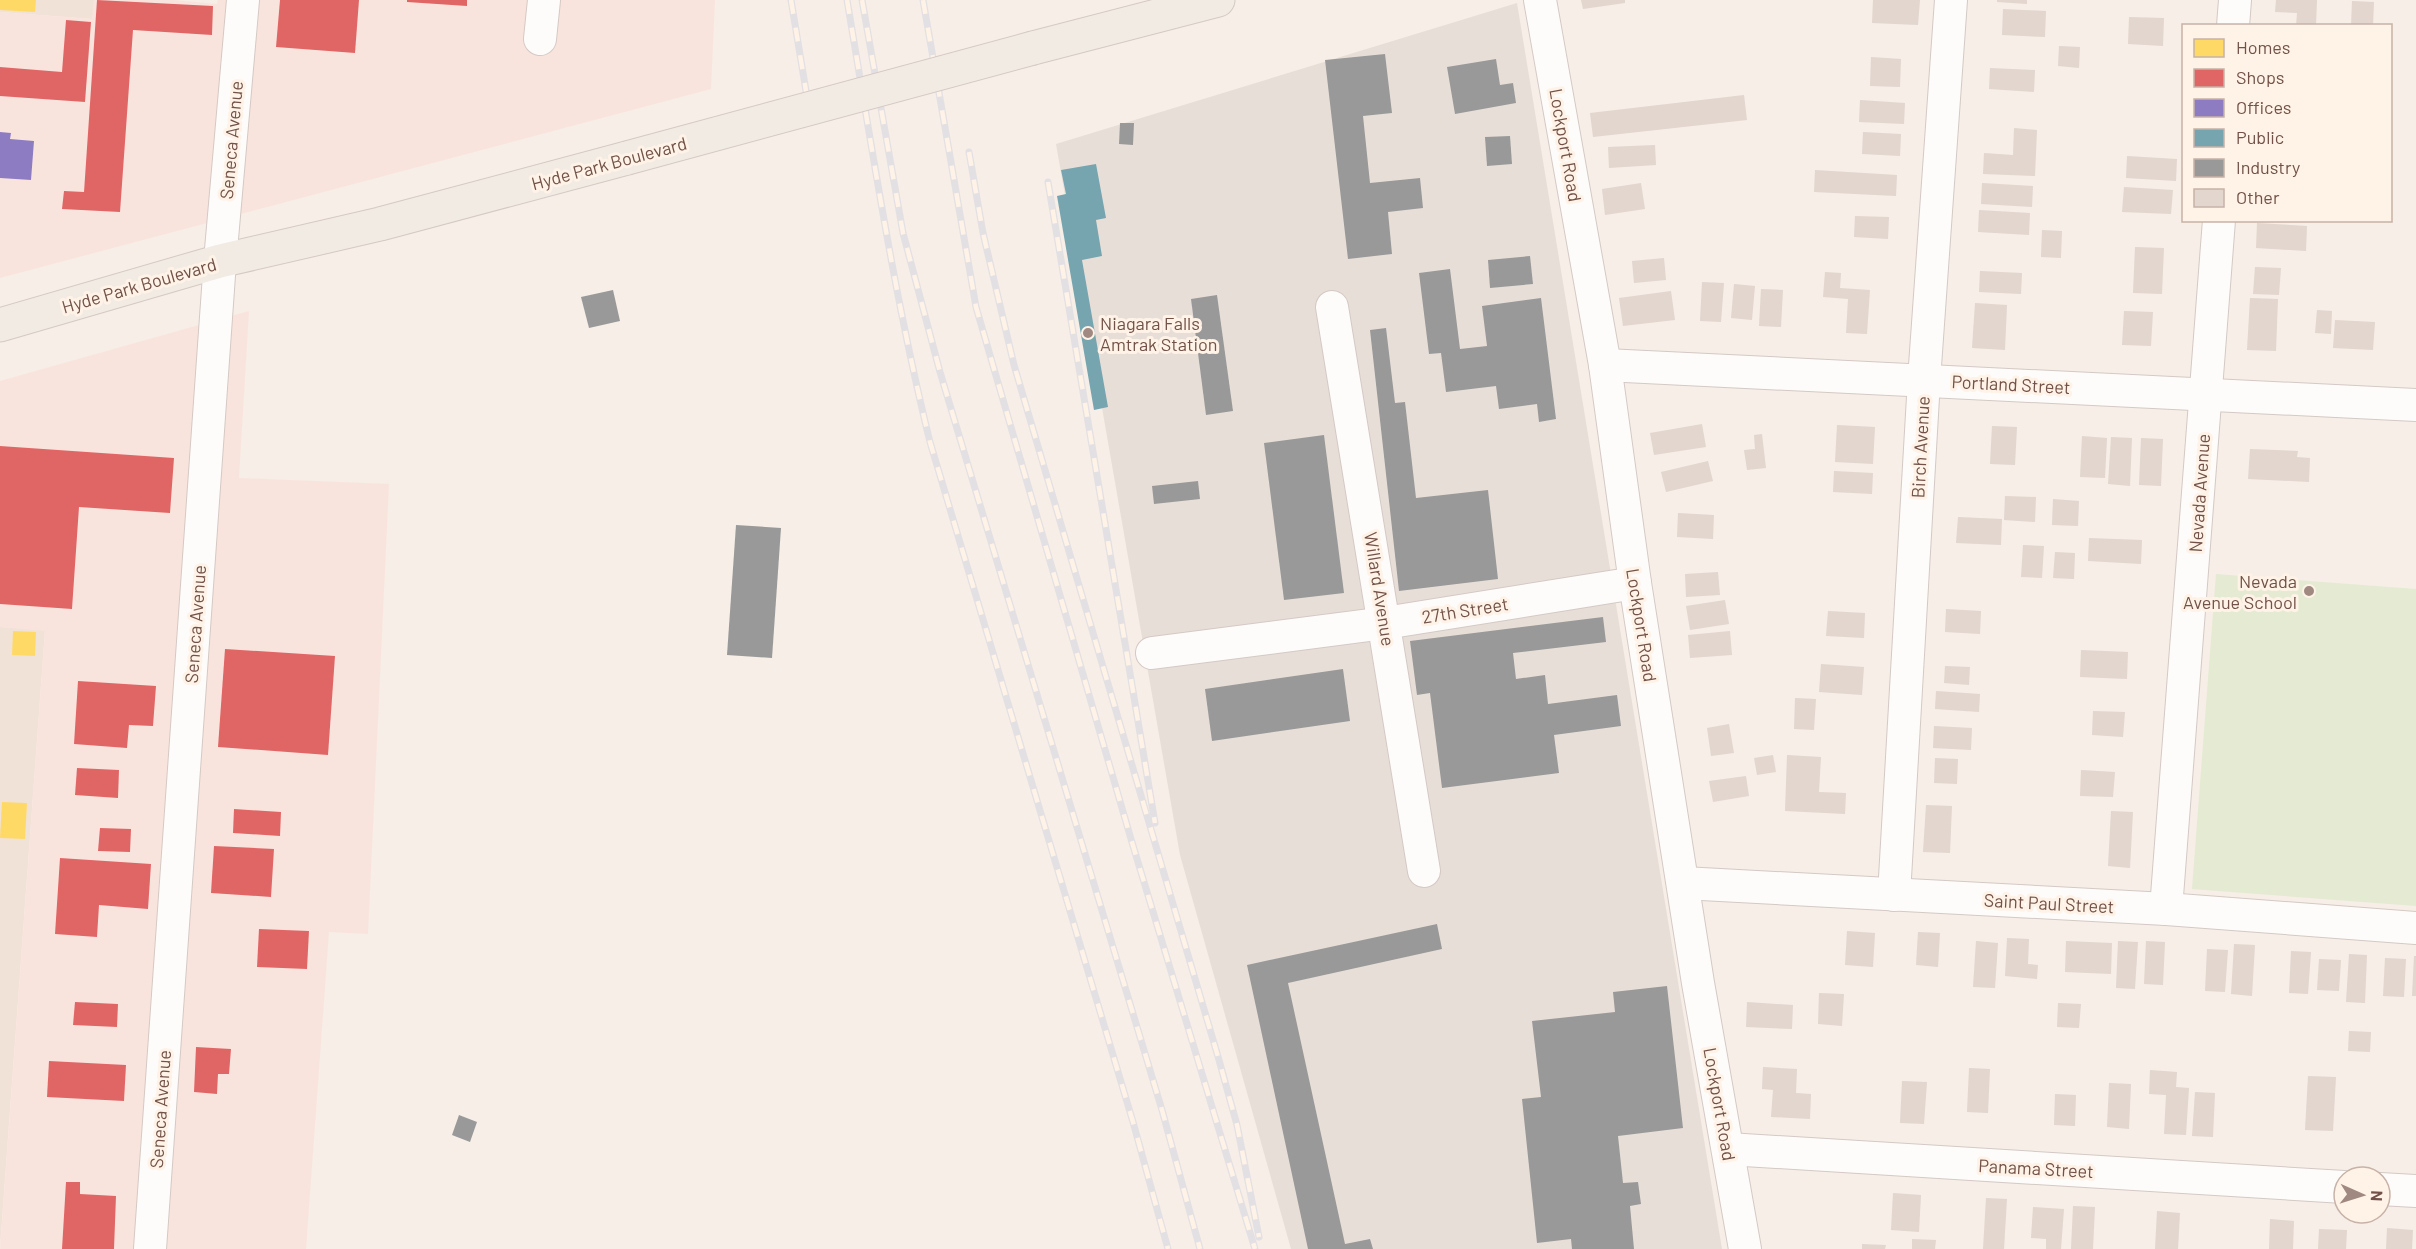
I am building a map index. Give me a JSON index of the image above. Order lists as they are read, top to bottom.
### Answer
{
  "streets": {
    "main road": ["Hyde Park Boulevard"],
    "street": [
      "Seneca Avenue",
      "Lockport Road",
      "Portland Street",
      "Birch Avenue",
      "Nevada Avenue",
      "Willard Avenue",
      "27th Street",
      "Saint Paul Street",
      "Panama Street"
    ]
  },
  "crossings": [
    ["Seneca Avenue", "Hyde Park Boulevard"],
    ["Lockport Road", "Portland Street"],
    ["Lockport Road", "27th Street"],
    ["Lockport Road", "Saint Paul Street"],
    ["Lockport Road", "Panama Street"],
    ["Portland Street", "Birch Avenue"],
    ["Portland Street", "Nevada Avenue"],
    ["Birch Avenue", "Saint Paul Street"],
    ["Nevada Avenue", "Saint Paul Street"],
    ["Willard Avenue", "27th Street"]
  ],
  "places": ["Niagara Falls Amtrak Station", "Nevada Avenue School"],
  "legend": [
    "Homes",
    "Shops",
    "Offices",
    "Public",
    "Industry",
    "Other"
  ],
  "north": "right"
}
